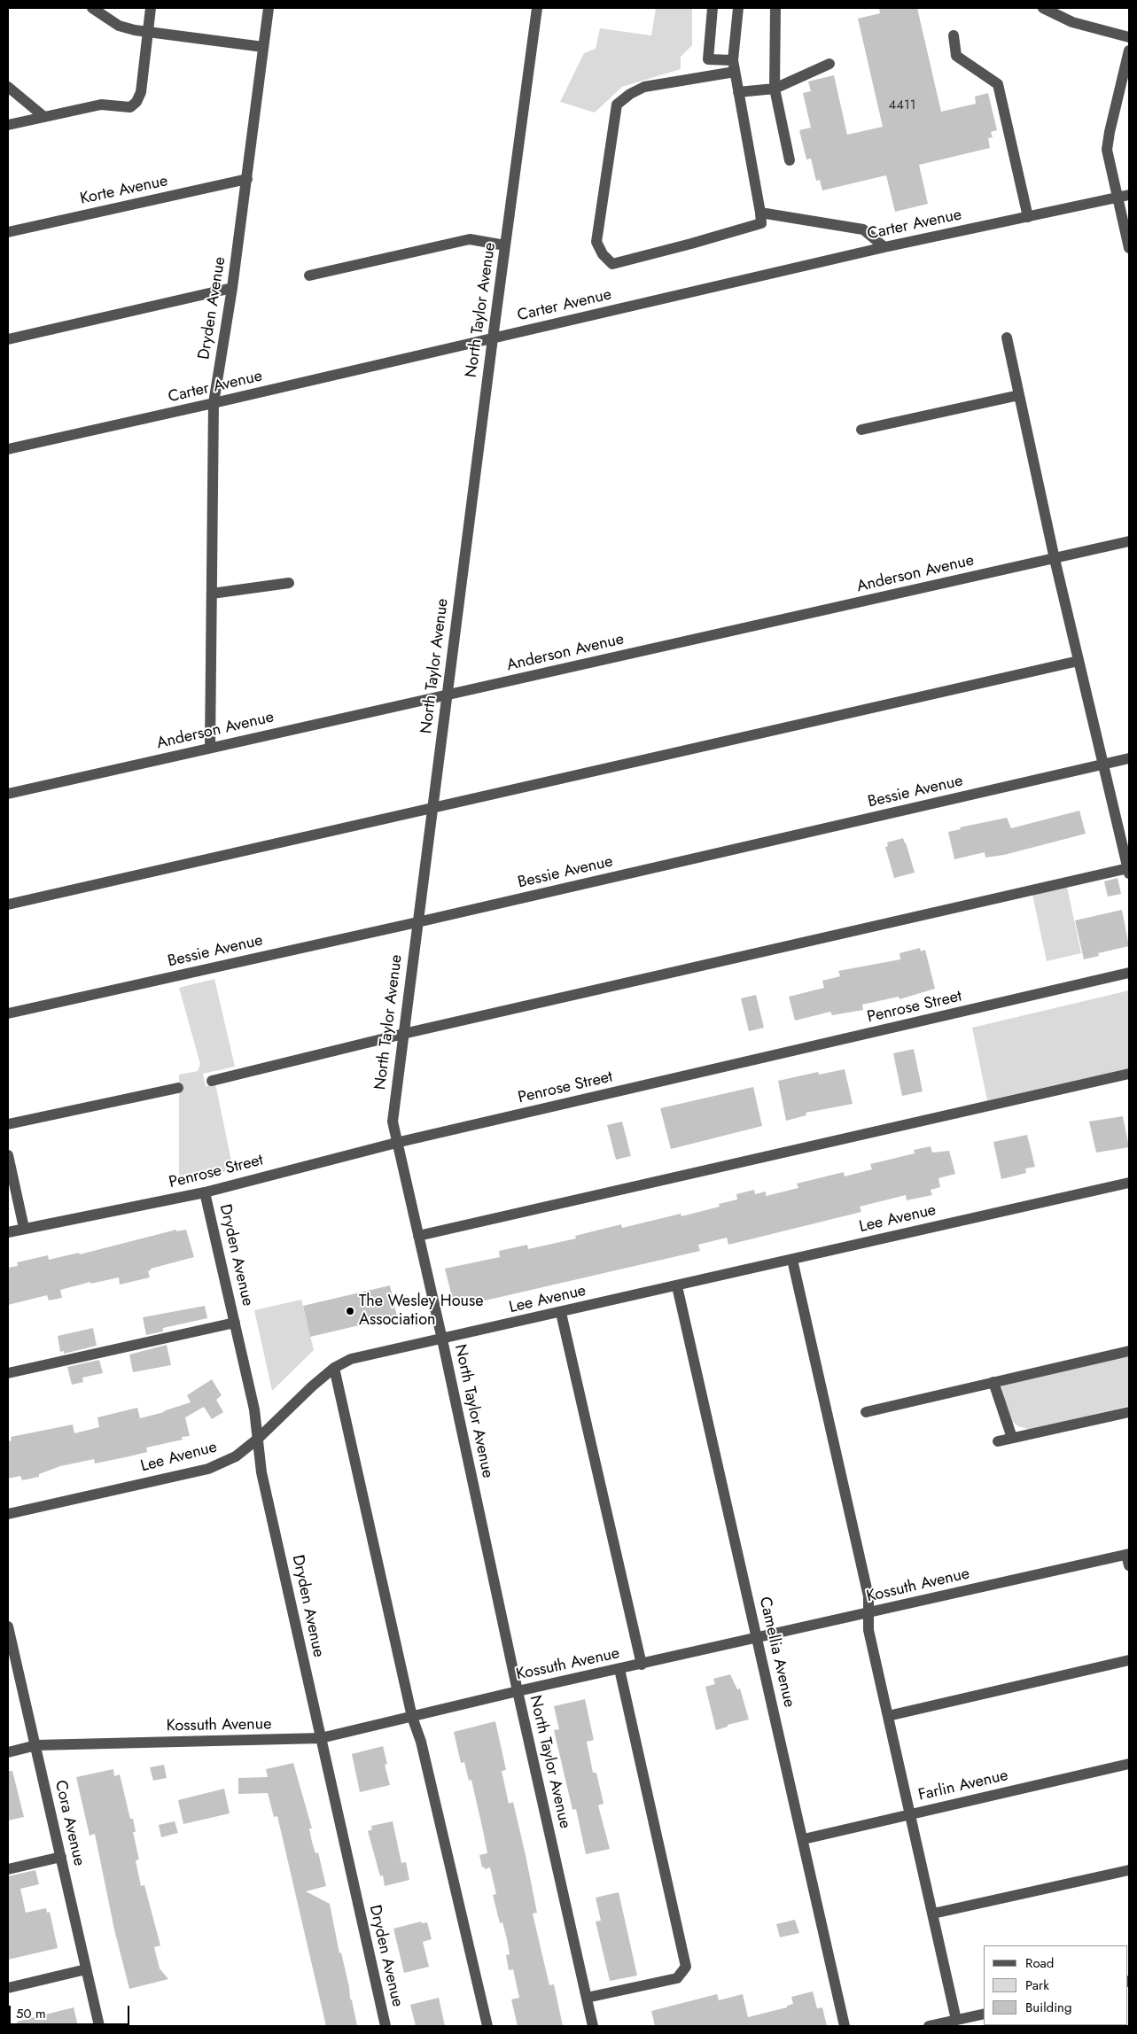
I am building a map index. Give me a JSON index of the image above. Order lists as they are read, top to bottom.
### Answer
{
  "streets": {
    "street": [
      "Korte Avenue",
      "Carter Avenue",
      "Dryden Avenue",
      "North Taylor Avenue",
      "Anderson Avenue",
      "Bessie Avenue",
      "Penrose Street",
      "Lee Avenue",
      "Kossuth Avenue",
      "Camellia Avenue",
      "Farlin Avenue",
      "Cora Avenue"
    ]
  },
  "crossings": [
    ["Korte Avenue", "Dryden Avenue"],
    ["Carter Avenue", "Dryden Avenue"],
    ["Carter Avenue", "North Taylor Avenue"],
    ["Dryden Avenue", "Anderson Avenue"],
    ["Dryden Avenue", "Penrose Street"],
    ["Dryden Avenue", "Lee Avenue"],
    ["Dryden Avenue", "Kossuth Avenue"],
    ["North Taylor Avenue", "Anderson Avenue"],
    ["North Taylor Avenue", "Bessie Avenue"],
    ["North Taylor Avenue", "Penrose Street"],
    ["North Taylor Avenue", "Lee Avenue"],
    ["North Taylor Avenue", "Kossuth Avenue"],
    ["Lee Avenue", "Camellia Avenue"],
    ["Kossuth Avenue", "Camellia Avenue"],
    ["Kossuth Avenue", "Cora Avenue"],
    ["Camellia Avenue", "Farlin Avenue"]
  ],
  "places": ["The Wesley House Association"],
  "house_numbers": ["4411"],
  "legend": ["Road", "Park", "Building"],
  "scale_bar": "50 m"
}
